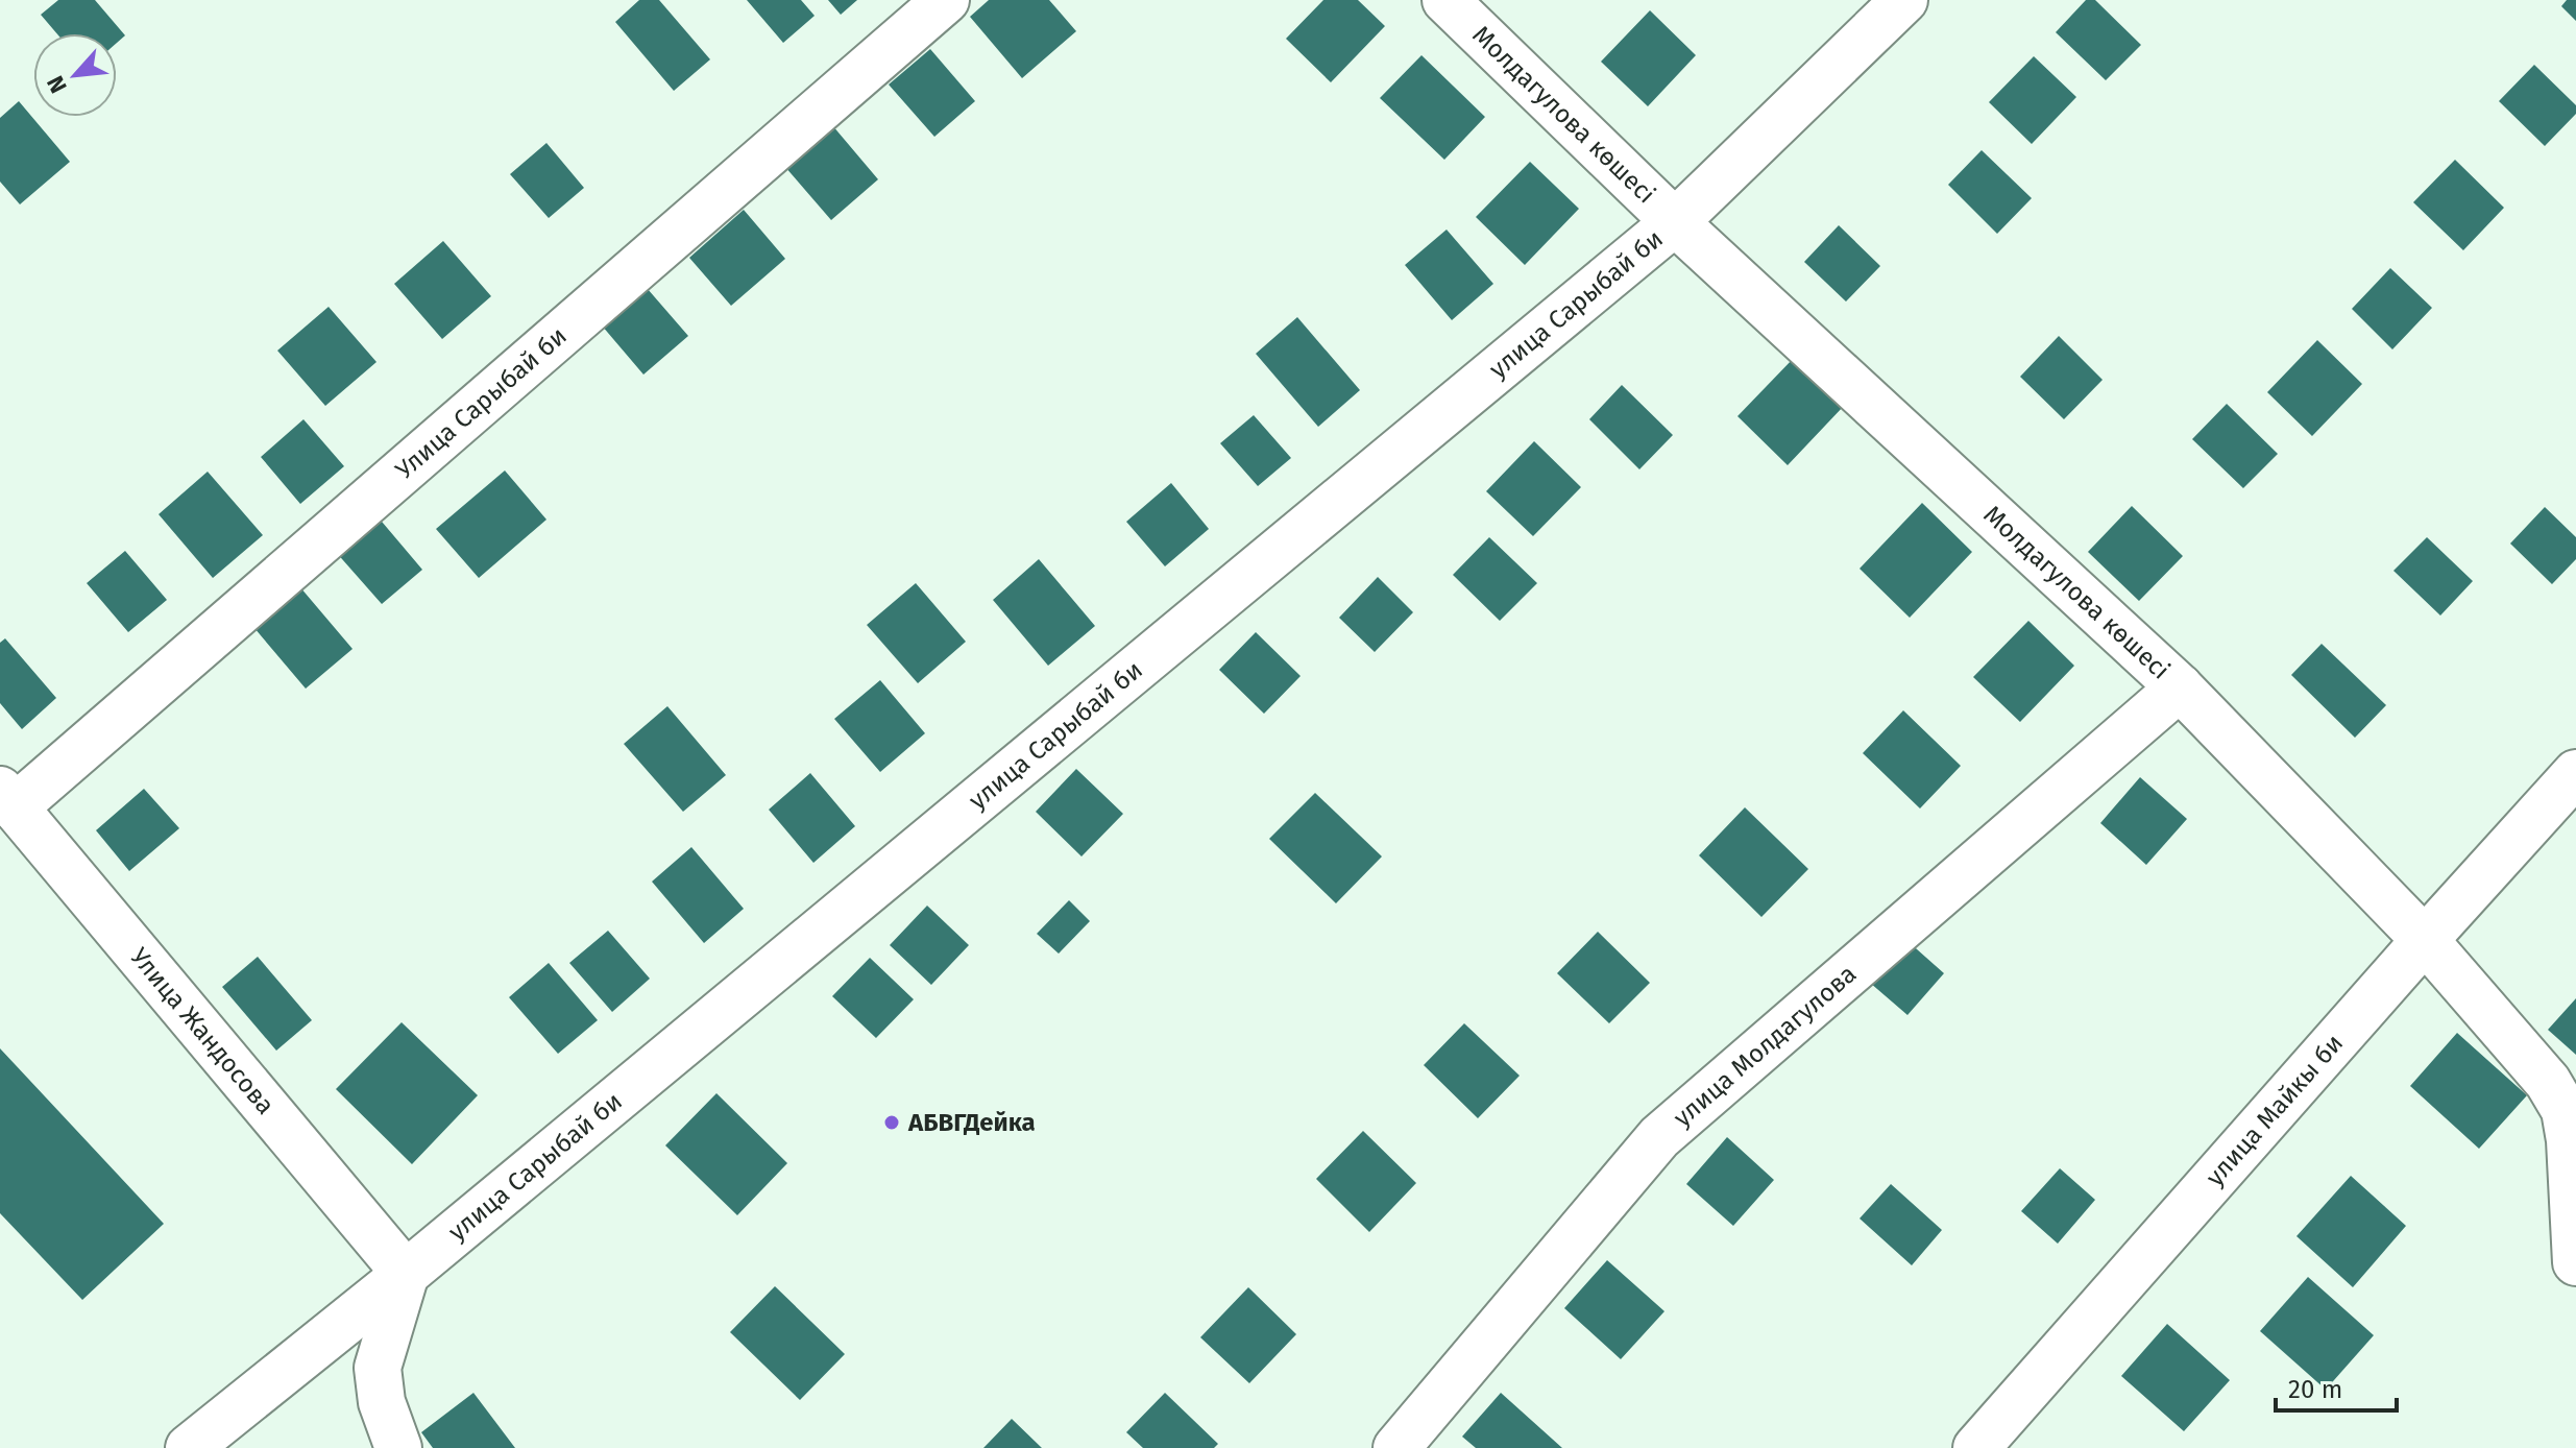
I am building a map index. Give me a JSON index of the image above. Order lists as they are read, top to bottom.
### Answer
{
  "streets": {
    "street": [
      "Молдагулова көшесі",
      "улица Сарыбай би",
      "Улица Сарыбай би",
      "Улица Жандосова",
      "улица Молдагулова",
      "улица Майкы би"
    ]
  },
  "crossings": [
    ["Молдагулова көшесі", "улица Сарыбай би"],
    ["Молдагулова көшесі", "улица Молдагулова"],
    ["Молдагулова көшесі", "улица Майкы би"],
    ["улица Сарыбай би", "Улица Жандосова"],
    ["Улица Сарыбай би", "Улица Жандосова"]
  ],
  "places": ["АБВГДейка"],
  "scale_bar": "20 m",
  "north": "bottom left"
}
